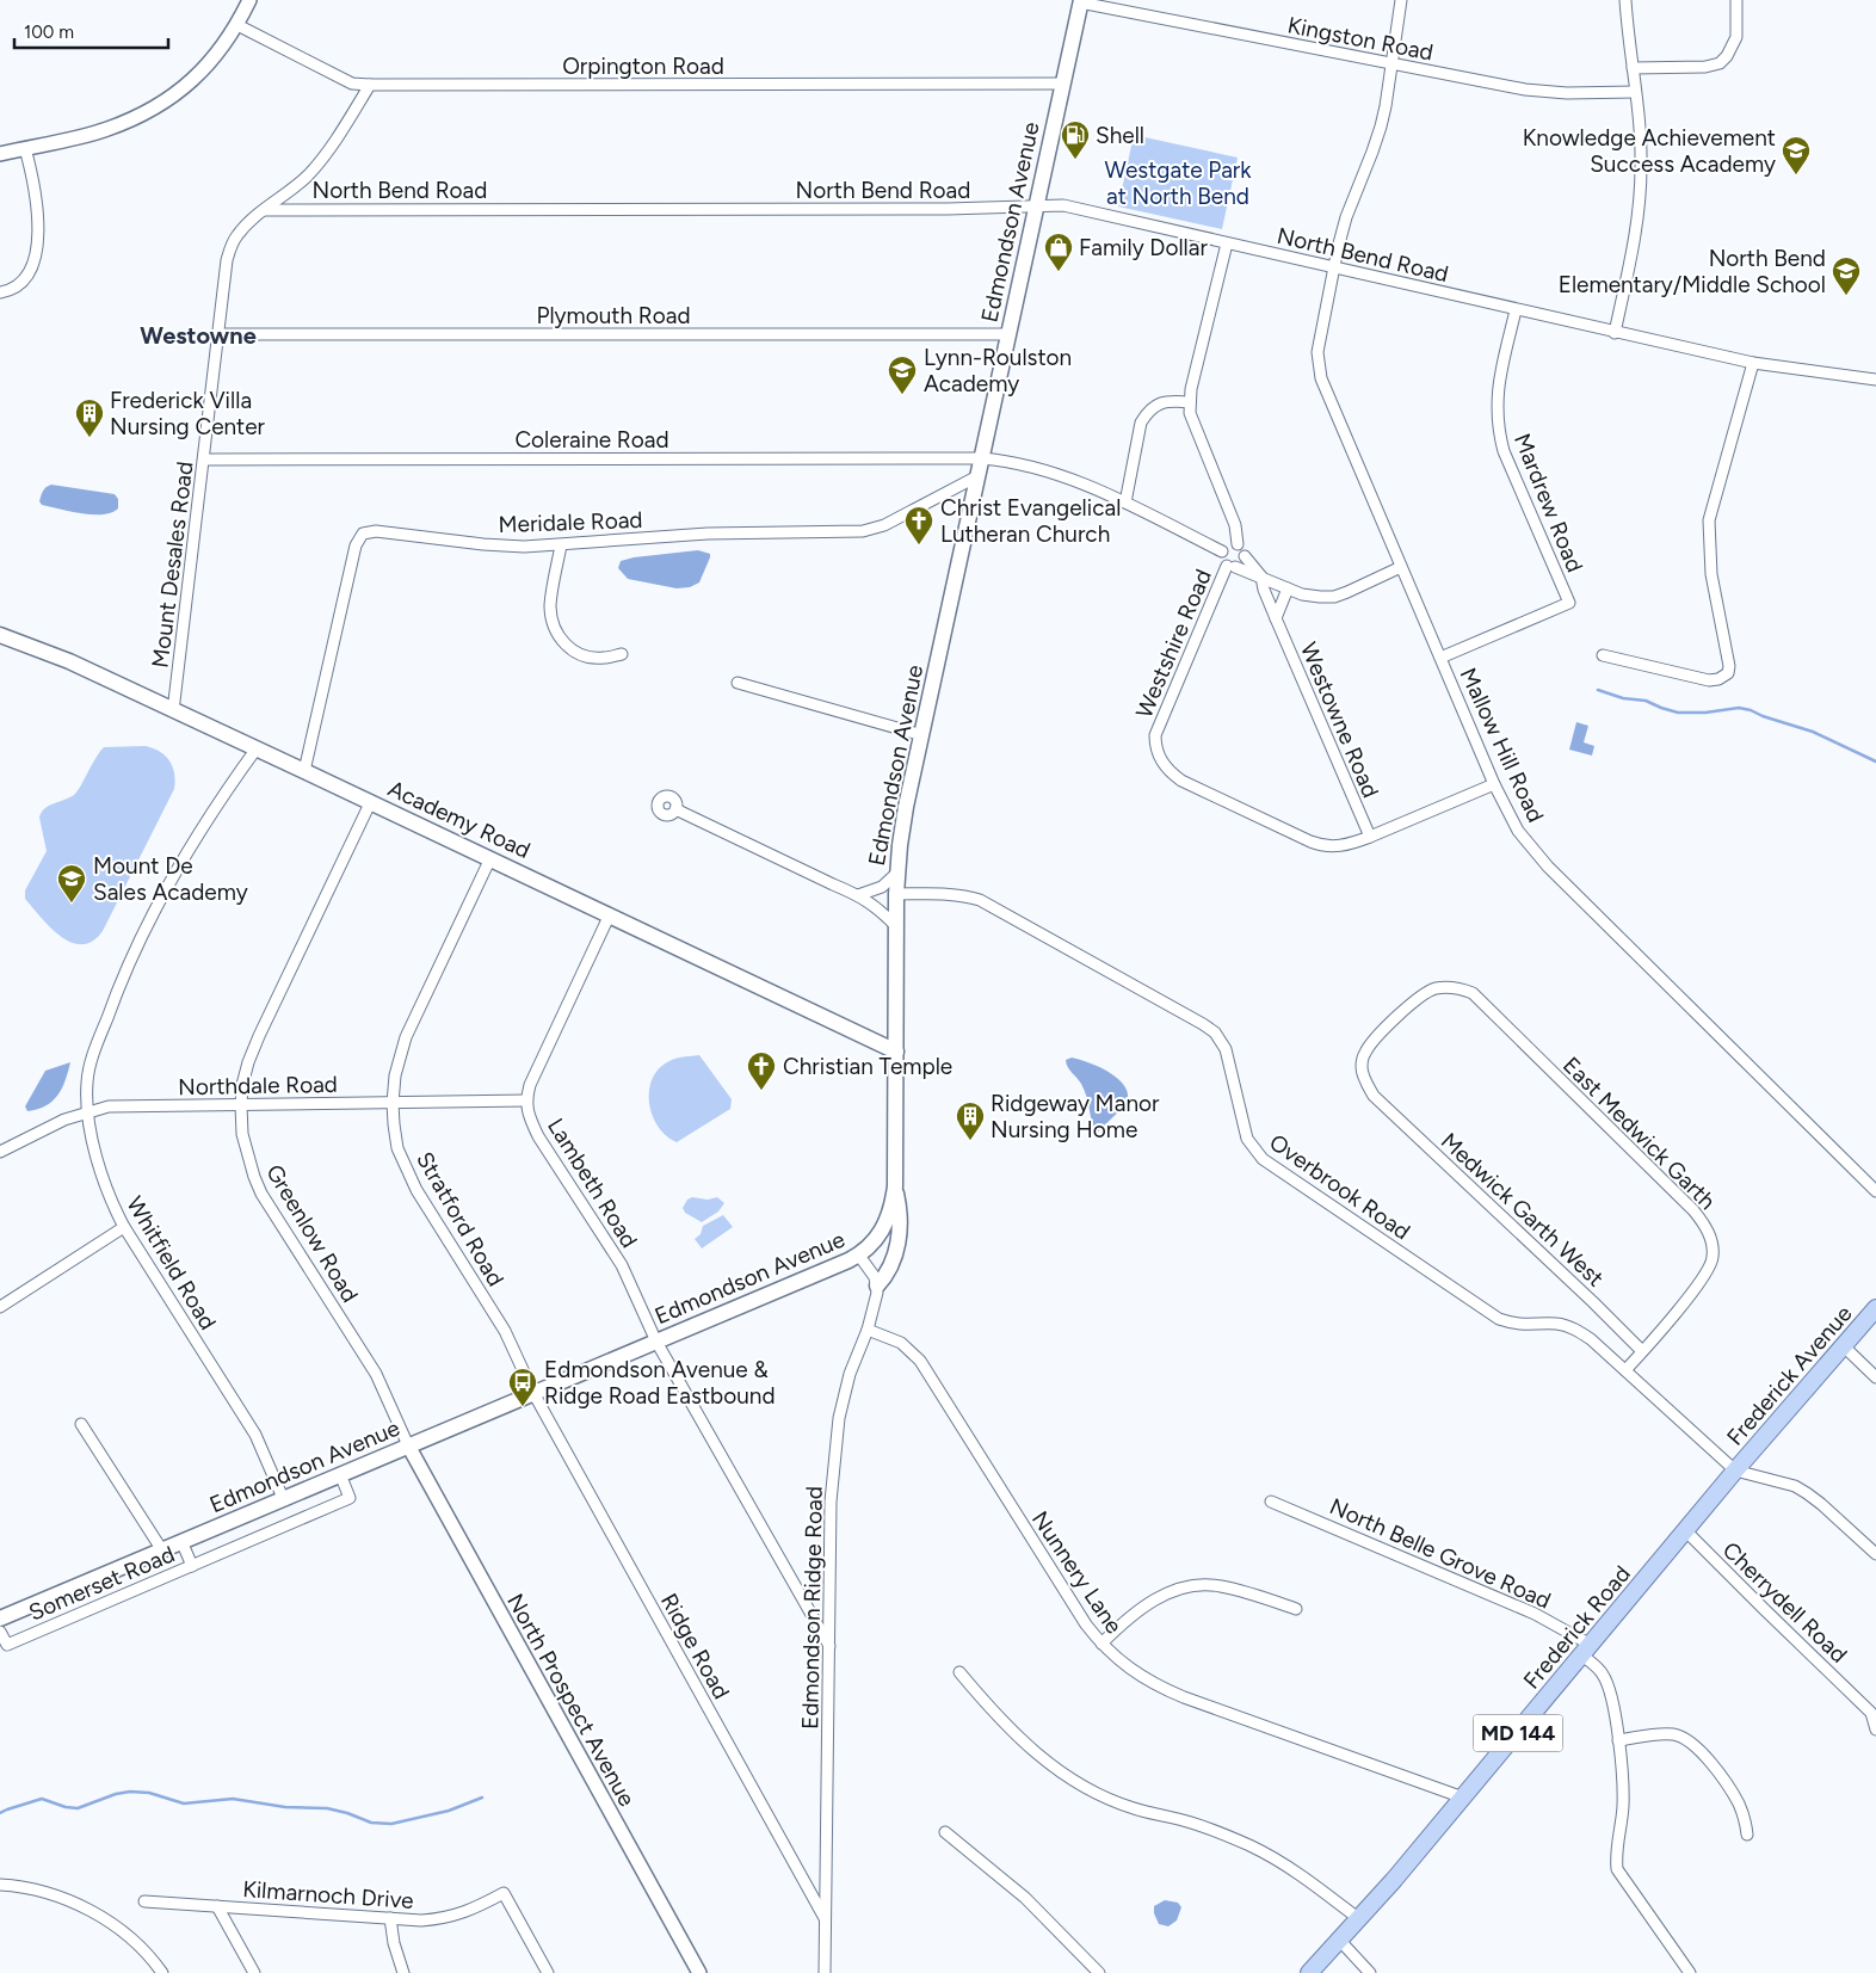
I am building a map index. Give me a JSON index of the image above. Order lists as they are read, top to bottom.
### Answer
{
  "streets": {
    "main road": [
      "Edmondson Avenue",
      "Academy Road",
      "Frederick Avenue",
      "Frederick Road",
      "MD 144"
    ],
    "street": [
      "Kingston Road",
      "Orpington Road",
      "North Bend Road",
      "Plymouth Road",
      "Coleraine Road",
      "Mardrew Road",
      "Meridale Road",
      "Mount Desales Road",
      "Westshire Road",
      "Westowne Road",
      "Mallow Hill Road",
      "Northdale Road",
      "East Medwick Garth",
      "Lambeth Road",
      "Overbrook Road",
      "Medwick Garth West",
      "Stratford Road",
      "Greenlow Road",
      "Whitfield Road",
      "North Belle Grove Road",
      "Nunnery Lane",
      "Somerset Road",
      "Cherrydell Road",
      "Edmondson Ridge Road",
      "Ridge Road",
      "North Prospect Avenue",
      "Kilmarnoch Drive"
    ]
  },
  "crossings": [
    ["Kingston Road", "Edmondson Avenue"],
    ["Kingston Road", "Mallow Hill Road"],
    ["Orpington Road", "Edmondson Avenue"],
    ["Orpington Road", "Mount Desales Road"],
    ["North Bend Road", "Edmondson Avenue"],
    ["North Bend Road", "Mardrew Road"],
    ["North Bend Road", "Mount Desales Road"],
    ["North Bend Road", "Mallow Hill Road"],
    ["Edmondson Avenue", "Plymouth Road"],
    ["Edmondson Avenue", "Coleraine Road"],
    ["Edmondson Avenue", "Meridale Road"],
    ["Edmondson Avenue", "Academy Road"],
    ["Edmondson Avenue", "Lambeth Road"],
    ["Edmondson Avenue", "Overbrook Road"],
    ["Edmondson Avenue", "Stratford Road"],
    ["Edmondson Avenue", "Greenlow Road"],
    ["Edmondson Avenue", "Whitfield Road"],
    ["Edmondson Avenue", "Somerset Road"],
    ["Edmondson Avenue", "Ridge Road"],
    ["Edmondson Avenue", "North Prospect Avenue"],
    ["Plymouth Road", "Mount Desales Road"],
    ["Coleraine Road", "Mount Desales Road"],
    ["Coleraine Road", "Westshire Road"],
    ["Mardrew Road", "Mallow Hill Road"],
    ["Meridale Road", "Academy Road"],
    ["Mount Desales Road", "Academy Road"],
    ["Westshire Road", "Westowne Road"],
    ["Westshire Road", "Mallow Hill Road"],
    ["Academy Road", "Lambeth Road"],
    ["Academy Road", "Stratford Road"],
    ["Academy Road", "Greenlow Road"],
    ["Academy Road", "Whitfield Road"],
    ["Northdale Road", "Lambeth Road"],
    ["Northdale Road", "Stratford Road"],
    ["Northdale Road", "Greenlow Road"],
    ["Northdale Road", "Whitfield Road"],
    ["East Medwick Garth", "Medwick Garth West"],
    ["Lambeth Road", "Edmondson Ridge Road"],
    ["Overbrook Road", "Frederick Avenue"],
    ["Overbrook Road", "Frederick Road"],
    ["Stratford Road", "Ridge Road"],
    ["Greenlow Road", "North Prospect Avenue"],
    ["Frederick Avenue", "Frederick Road"],
    ["North Belle Grove Road", "Frederick Road"],
    ["Nunnery Lane", "Edmondson Ridge Road"],
    ["Nunnery Lane", "Frederick Road"],
    ["Cherrydell Road", "Frederick Road"],
    ["Edmondson Ridge Road", "Ridge Road"]
  ],
  "districts": ["Westowne"],
  "parks": ["Westgate Park at North Bend"],
  "places": {
    "fuel station": ["Shell"],
    "school or university": [
      "Knowledge Achievement Success Academy",
      "North Bend Elementary/Middle School",
      "Lynn-Roulston Academy",
      "Mount De Sales Academy"
    ],
    "shop": ["Family Dollar"],
    "building": ["Frederick Villa Nursing Center", "Ridgeway Manor Nursing Home"],
    "church": ["Christ Evangelical Lutheran Church", "Christian Temple"],
    "bus stop": ["Edmondson Avenue & Ridge Road Eastbound"]
  },
  "scale_bar": "100 m"
}
